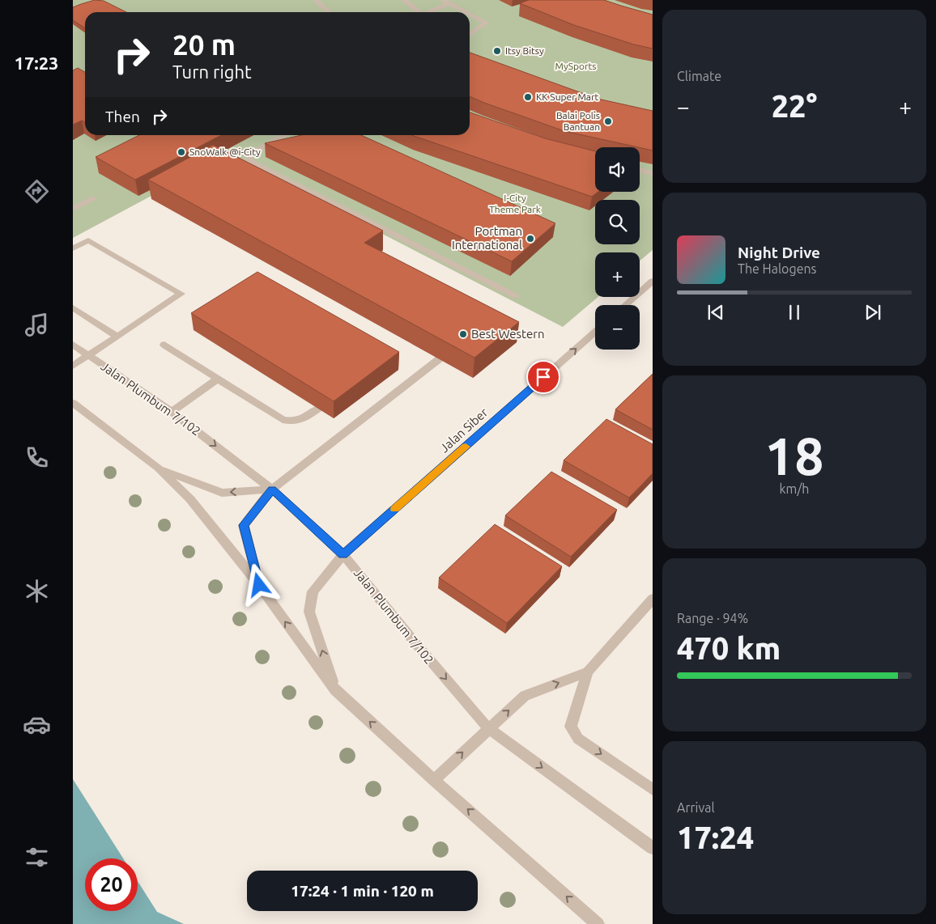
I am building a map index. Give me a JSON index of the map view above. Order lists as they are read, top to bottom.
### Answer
{
  "streets": {
    "street": ["Jalan Plumbum 7/102", "Jalan Siber"]
  },
  "crossings": [
    ["Jalan Plumbum 7/102", "Jalan Siber"]
  ],
  "one_way": ["Jalan Siber"],
  "parks": ["MySports", "I-City Theme Park"],
  "places": [
    "Itsy Bitsy",
    "KK Super Mart",
    "Balai Polis Bantuan",
    "SnoWalk @i-City",
    "Portman International",
    "Best Western"
  ],
  "page": {
    "tabs": "17:23",
    "tile": [
      "Climate",
      ["18", "km/h"],
      ["Range · 94%", "470 km"],
      ["Arrival", "17:24"]
    ],
    "turn": ["20 m", "Turn right"],
    "heat": ["−", "22°", "+"],
    "then": "Then",
    "map_buttons": ["+", "−"],
    "song": ["Night Drive", "The Halogens"],
    "limit": "20",
    "trip": "17:24 · 1 min · 120 m"
  }
}
